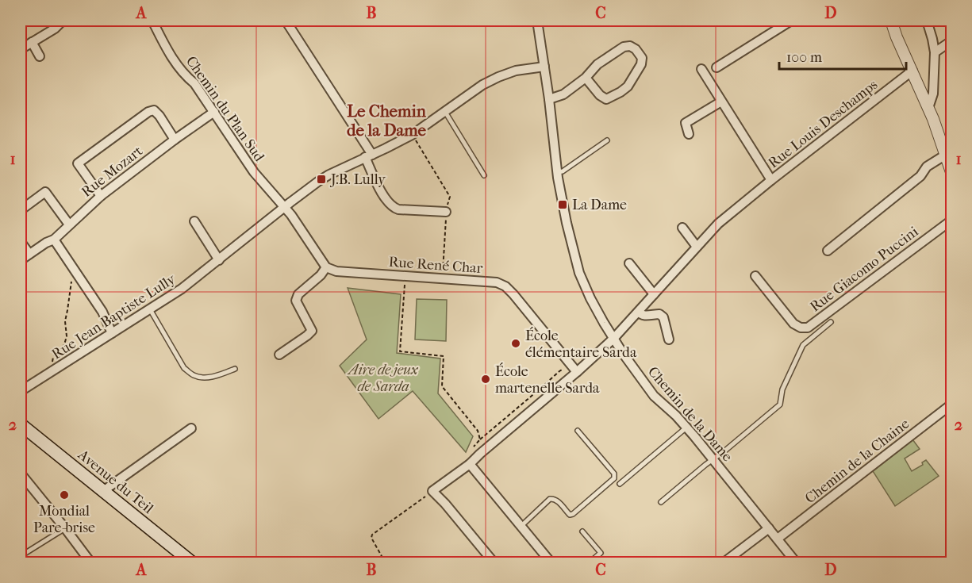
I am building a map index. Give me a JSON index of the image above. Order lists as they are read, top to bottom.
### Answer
{
  "streets": {
    "main road": ["Avenue du Teil"],
    "street": [
      "Chemin du Plan Sud",
      "Rue Louis Deschamps",
      "Rue Mozart",
      "Rue René Char",
      "Rue Giacomo Puccini",
      "Rue Jean Baptiste Lully",
      "Chemin de la Dame",
      "Chemin de la Chaine"
    ]
  },
  "crossings": [
    ["Chemin du Plan Sud", "Rue Mozart"],
    ["Chemin du Plan Sud", "Rue Jean Baptiste Lully"],
    ["Rue Louis Deschamps", "Rue René Char"],
    ["Rue Louis Deschamps", "Chemin de la Dame"],
    ["Rue Jean Baptiste Lully", "Chemin de la Dame"],
    ["Chemin de la Dame", "Chemin de la Chaine"]
  ],
  "districts": ["Le Chemin de la Dame"],
  "parks": ["Aire de jeux de Sarda"],
  "places": {
    "transit": ["J.B. Lully", "La Dame"],
    "other": ["École élémentaire Sarda", "École martenelle Sarda", "Mondial Pare-brise"]
  },
  "scale_bar": "100 m",
  "grid": {
    "columns": [
      "A",
      "B",
      "C",
      "D"
    ],
    "rows": ["1", "2"]
  }
}
